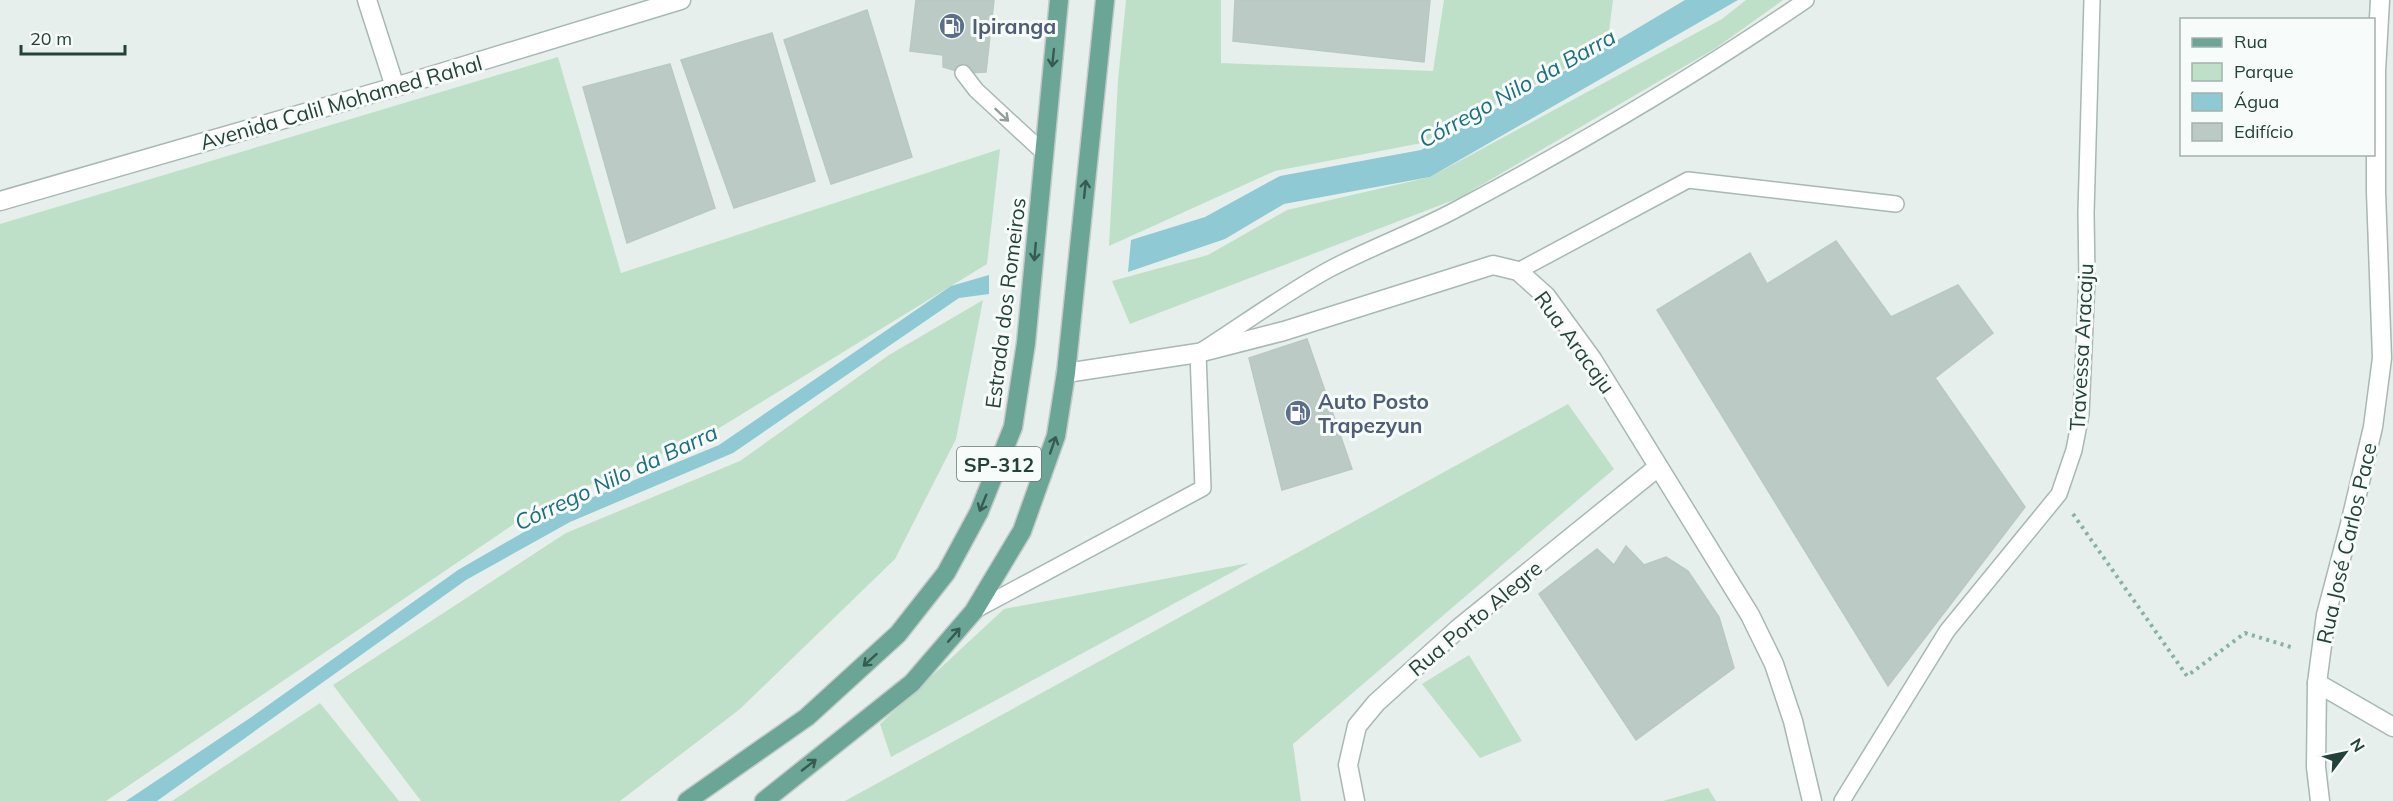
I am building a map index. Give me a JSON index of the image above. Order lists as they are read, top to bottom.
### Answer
{
  "streets": {
    "main road": ["Estrada dos Romeiros", "SP-312"],
    "street": [
      "Avenida Calil Mohamed Rahal",
      "Rua Aracaju",
      "Rua José Carlos Pace",
      "Rua Porto Alegre"
    ],
    "lane": ["Travessa Aracaju"]
  },
  "crossings": [
    ["Rua Aracaju", "SP-312"],
    ["Rua Aracaju", "Rua Porto Alegre"]
  ],
  "water": ["Córrego Nilo da Barra"],
  "places": {
    "fuel station": ["Ipiranga", "Auto Posto Trapezyun"]
  },
  "legend": [
    "Rua",
    "Parque",
    "Água",
    "Edifício"
  ],
  "scale_bar": "20 m",
  "north": "top right"
}
